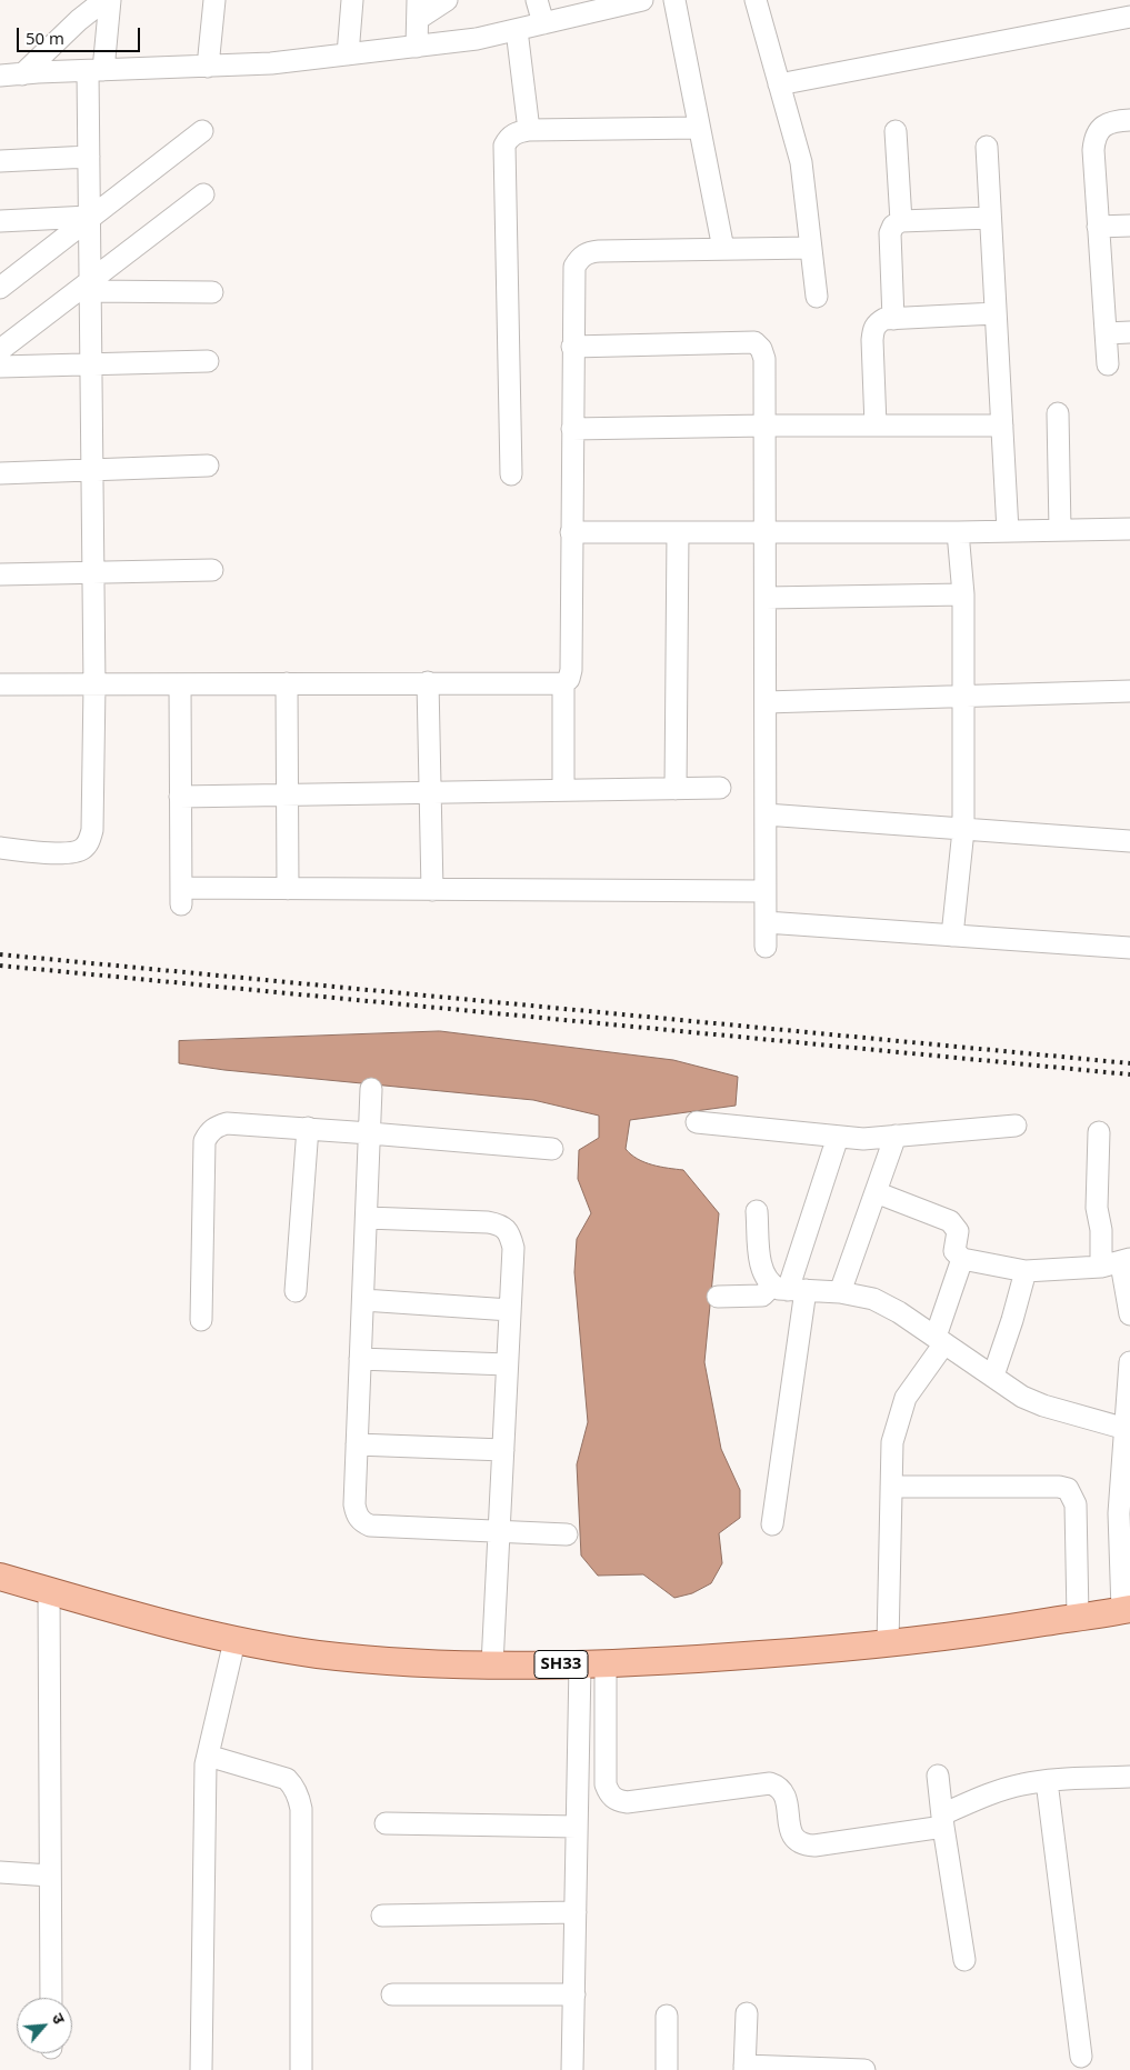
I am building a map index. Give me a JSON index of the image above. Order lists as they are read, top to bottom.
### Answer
{
  "streets": {
    "main road": ["SH33"]
  },
  "scale_bar": "50 m",
  "north": "top right"
}
